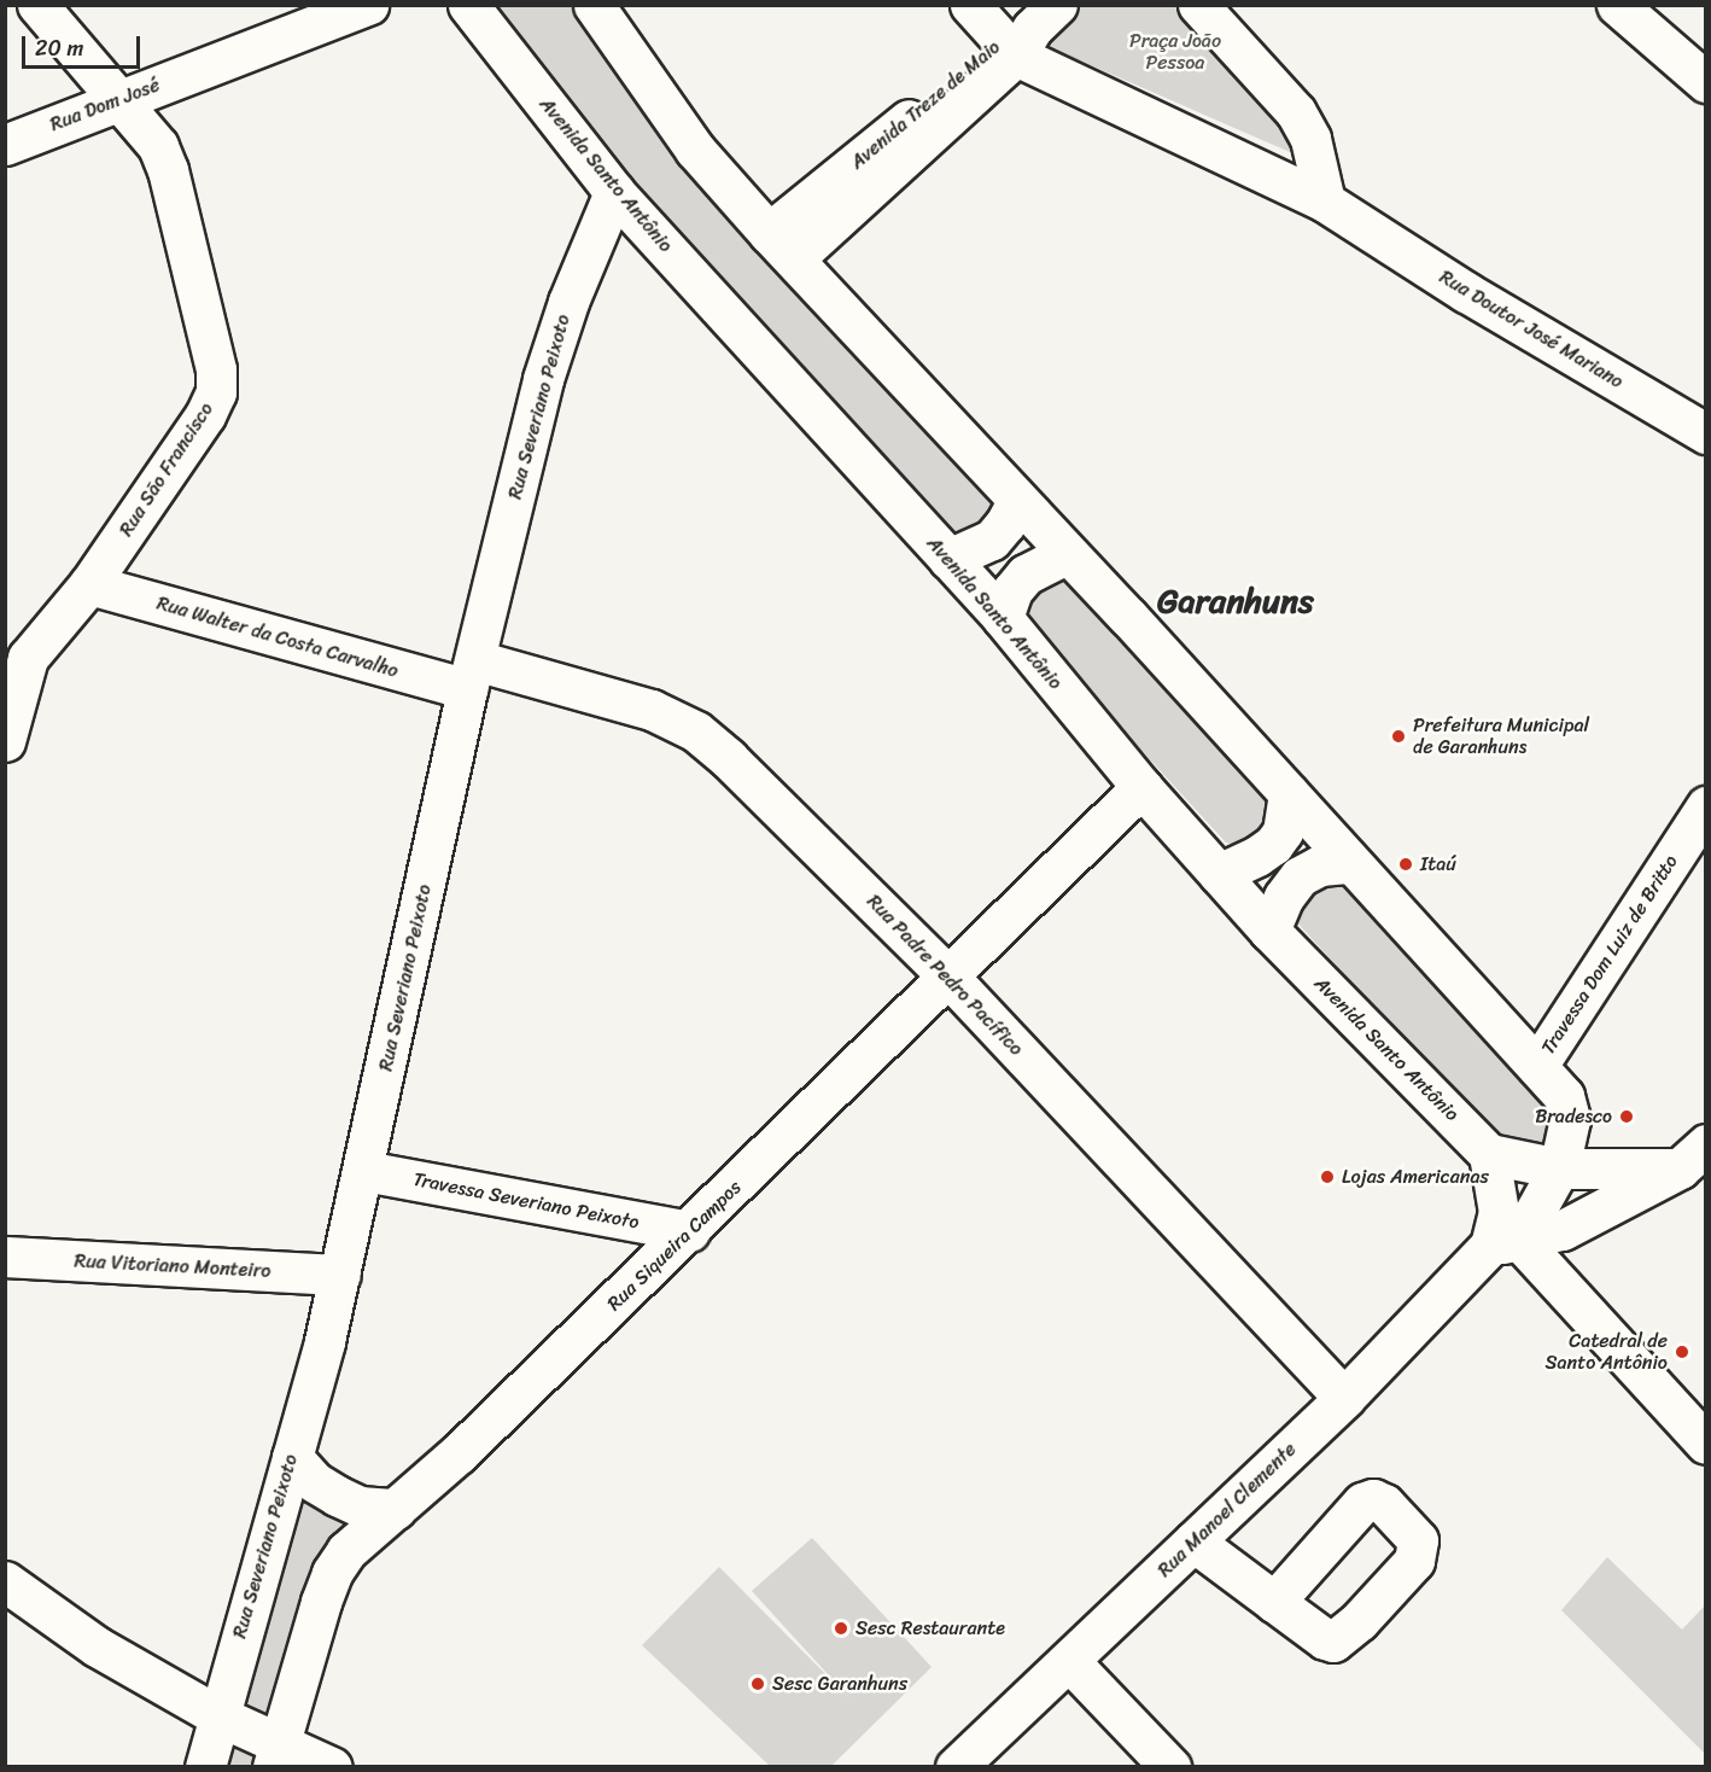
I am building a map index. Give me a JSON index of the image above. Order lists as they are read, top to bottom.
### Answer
{
  "streets": {
    "street": [
      "Rua Dom José",
      "Avenida Treze de Maio",
      "Avenida Santo Antônio",
      "Rua Doutor José Mariano",
      "Rua Severiano Peixoto",
      "Rua São Francisco",
      "Rua Walter da Costa Carvalho",
      "Travessa Dom Luiz de Britto",
      "Rua Padre Pedro Pacífico",
      "Travessa Severiano Peixoto",
      "Rua Siqueira Campos",
      "Rua Vitoriano Monteiro",
      "Rua Manoel Clemente"
    ]
  },
  "crossings": [
    ["Rua Dom José", "Rua São Francisco"],
    ["Avenida Treze de Maio", "Rua Doutor José Mariano"],
    ["Avenida Santo Antônio", "Rua Severiano Peixoto"],
    ["Avenida Santo Antônio", "Rua Siqueira Campos"],
    ["Rua Severiano Peixoto", "Rua Walter da Costa Carvalho"],
    ["Rua Severiano Peixoto", "Rua Padre Pedro Pacífico"],
    ["Rua Severiano Peixoto", "Travessa Severiano Peixoto"],
    ["Rua Severiano Peixoto", "Rua Vitoriano Monteiro"],
    ["Rua São Francisco", "Rua Walter da Costa Carvalho"],
    ["Rua Walter da Costa Carvalho", "Rua Padre Pedro Pacífico"],
    ["Rua Padre Pedro Pacífico", "Rua Siqueira Campos"],
    ["Rua Padre Pedro Pacífico", "Rua Manoel Clemente"],
    ["Travessa Severiano Peixoto", "Rua Siqueira Campos"]
  ],
  "districts": ["Garanhuns"],
  "parks": ["Praça João Pessoa"],
  "places": [
    "Prefeitura Municipal de Garanhuns",
    "Itaú",
    "Bradesco",
    "Lojas Americanas",
    "Catedral de Santo Antônio",
    "Sesc Restaurante",
    "Sesc Garanhuns"
  ],
  "scale_bar": "20 m"
}
